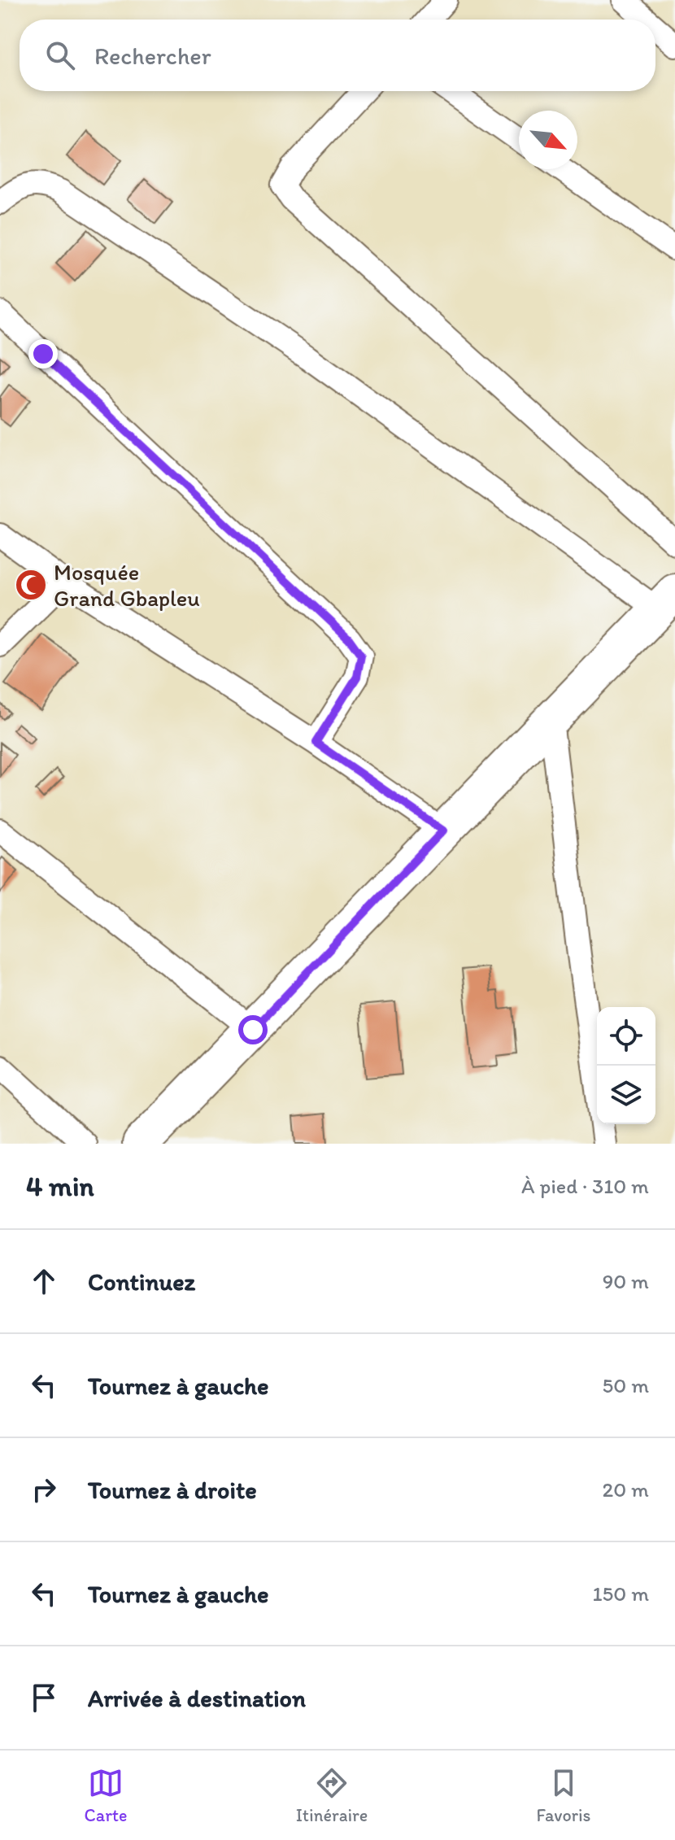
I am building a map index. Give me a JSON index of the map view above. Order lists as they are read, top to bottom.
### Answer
{
  "places": {
    "mosque": ["Mosquée Grand Gbapleu"]
  },
  "north": "bottom right",
  "page": {
    "search": "Rechercher",
    "heading": ["4 min", "À pied · 310 m"],
    "list": [
      ["Continuez", "90 m"],
      ["Tournez à gauche", "50 m"],
      ["Tournez à droite", "20 m"],
      ["Tournez à gauche", "150 m"],
      "Arrivée à destination"
    ],
    "nav": ["Carte", "Itinéraire", "Favoris"]
  }
}
